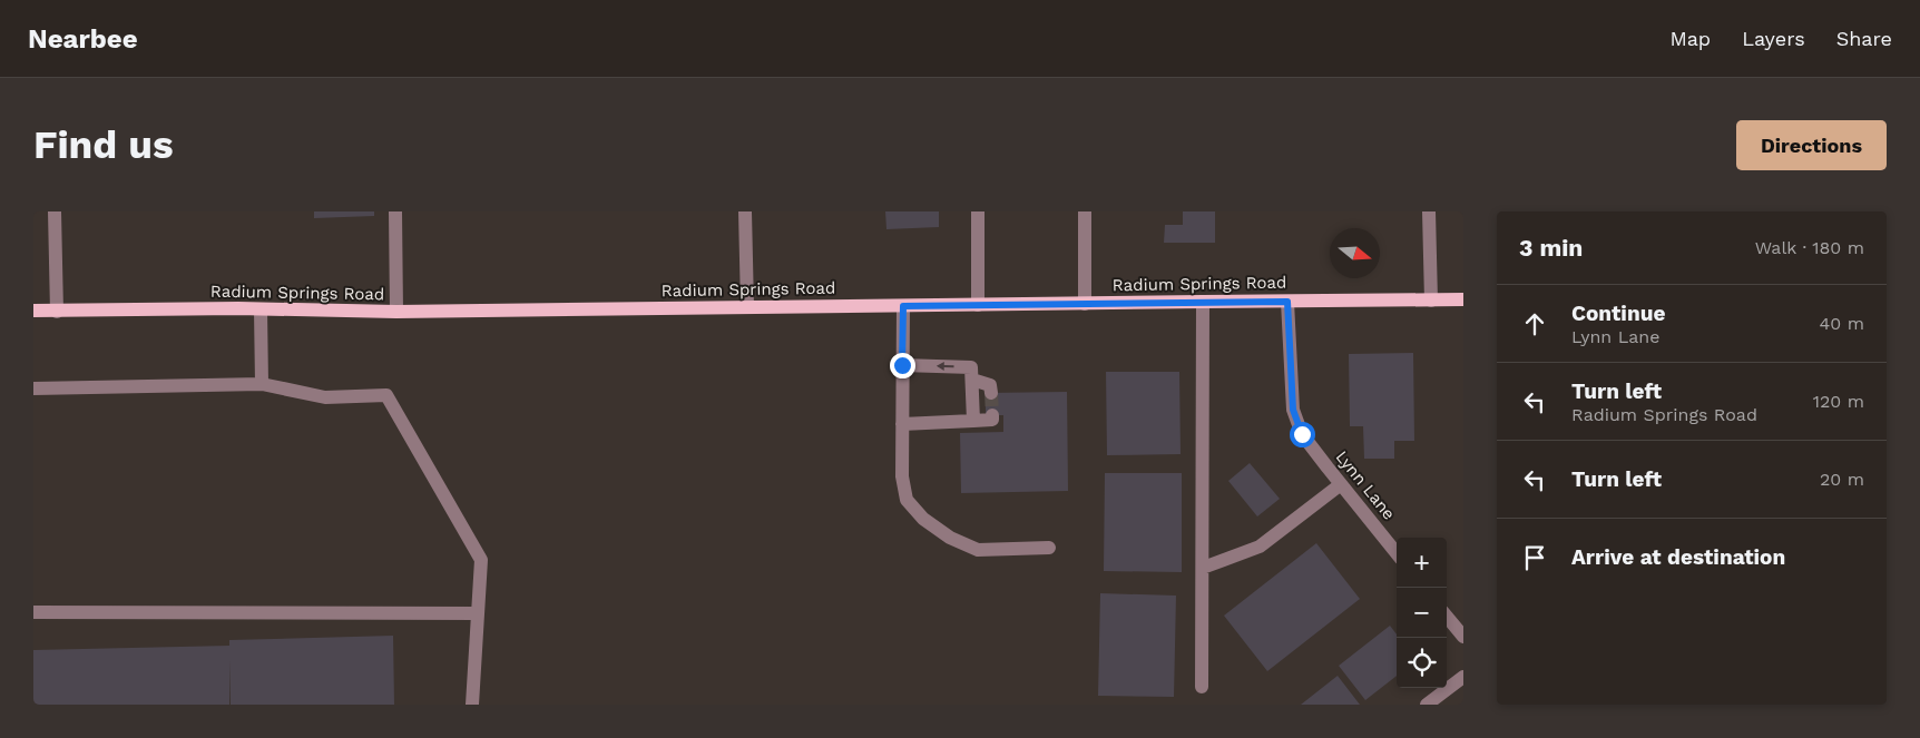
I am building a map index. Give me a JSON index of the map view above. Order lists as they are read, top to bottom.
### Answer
{
  "streets": {
    "main road": ["Radium Springs Road"],
    "street": ["Lynn Lane"]
  },
  "crossings": [
    ["Radium Springs Road", "Lynn Lane"]
  ],
  "north": "right",
  "page": {
    "header": "Nearbee",
    "nav": ["Map", "Layers", "Share"],
    "buttons": "Directions",
    "title": "Find us",
    "heading": ["3 min", "Walk · 180 m"],
    "list": [
      ["Continue", "Lynn Lane", "40 m"],
      ["Turn left", "Radium Springs Road", "120 m"],
      ["Turn left", "20 m"],
      "Arrive at destination"
    ],
    "map_buttons": ["+", "−"]
  }
}
